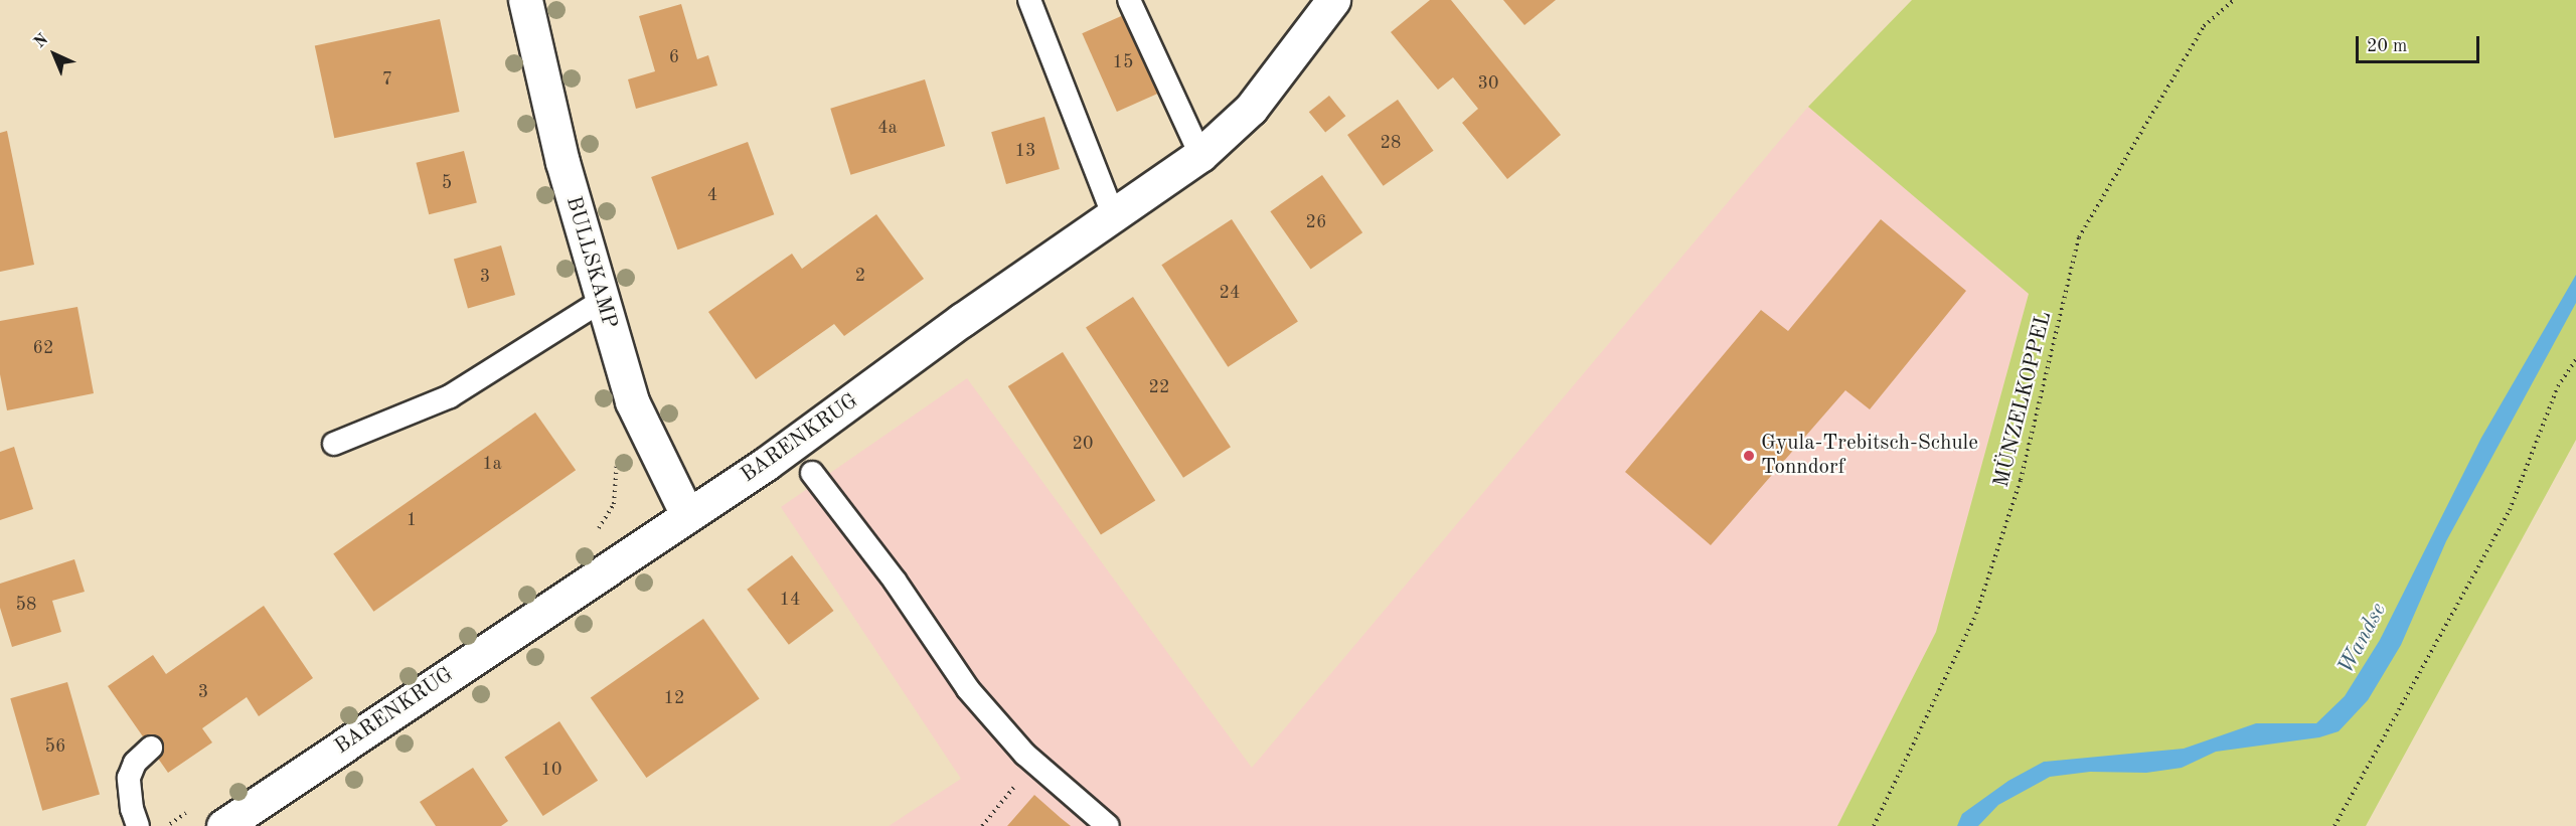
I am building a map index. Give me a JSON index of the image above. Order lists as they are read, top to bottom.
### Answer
{
  "streets": {
    "street": ["BULLSKAMP", "BARENKRUG"],
    "path": ["MÜNZELKOPPEL"]
  },
  "crossings": [
    ["BULLSKAMP", "BARENKRUG"]
  ],
  "water": ["Wandse"],
  "places": ["Gyula-Trebitsch-Schule Tonndorf"],
  "house_numbers": [
    "6",
    "15",
    "7",
    "30",
    "4a",
    "28",
    "13",
    "5",
    "4",
    "26",
    "2",
    "3",
    "24",
    "62",
    "22",
    "20",
    "1a",
    "1",
    "14",
    "58",
    "3",
    "12",
    "56",
    "10"
  ],
  "scale_bar": "20 m",
  "north": "top left"
}
